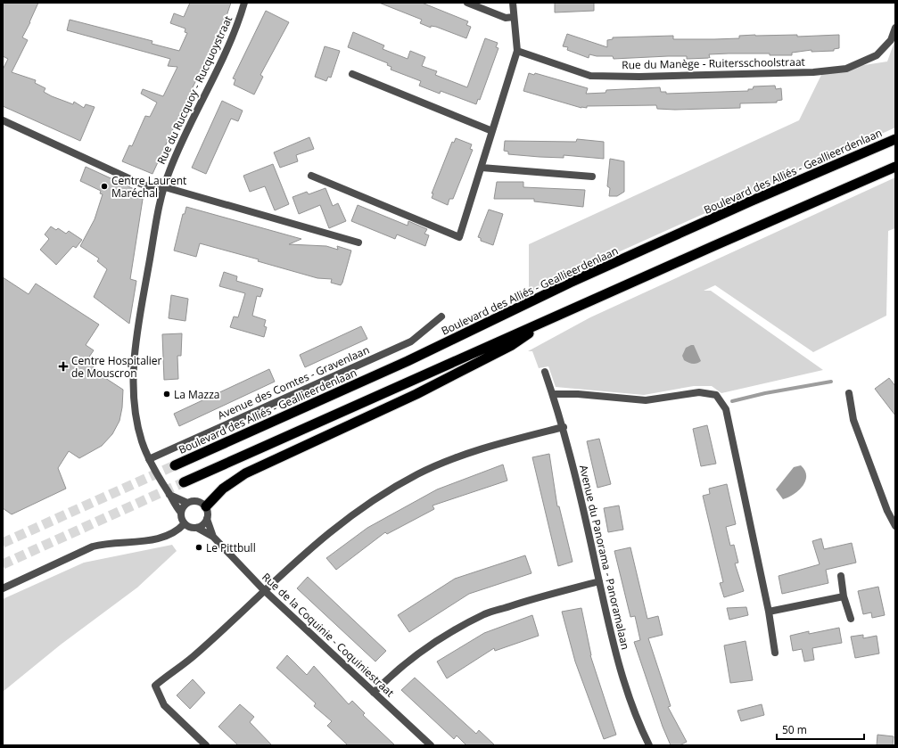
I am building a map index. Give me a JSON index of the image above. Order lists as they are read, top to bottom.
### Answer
{
  "streets": {
    "highway": ["Boulevard des Alliés - Geallieerdenlaan"],
    "street": [
      "Rue du Manège - Ruitersschoolstraat",
      "Rue du Rucquoy - Rucquoystraat",
      "Avenue des Comtes - Gravenlaan",
      "Avenue du Panorama - Panoramalaan",
      "Rue de la Coquinie - Coquiniestraat"
    ]
  },
  "places": {
    "other": ["Centre Laurent Maréchal", "La Mazza", "Le Pittbull"],
    "health": ["Centre Hospitalier de Mouscron"]
  },
  "scale_bar": "50 m"
}
